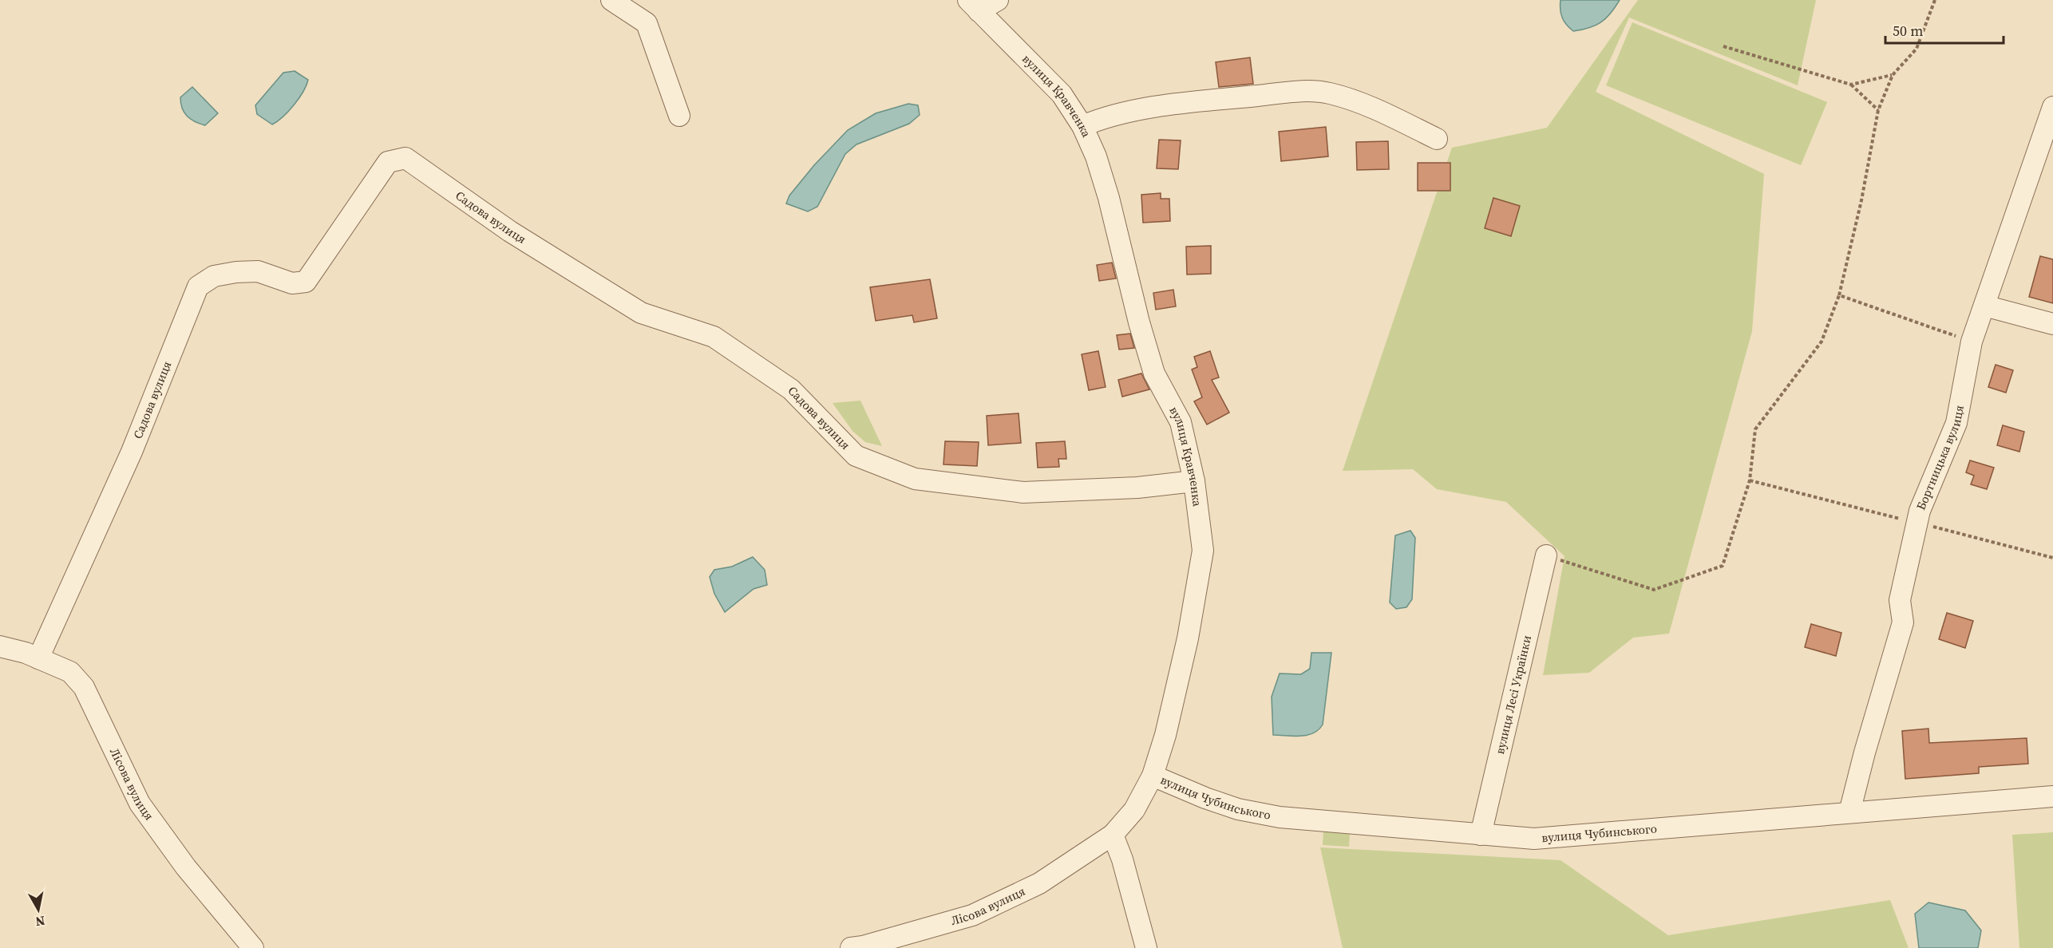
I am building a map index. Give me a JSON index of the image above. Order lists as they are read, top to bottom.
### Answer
{
  "streets": {
    "street": [
      "вулиця Кравченка",
      "Садова вулиця",
      "Бортницька вулиця",
      "вулиця Лесі Українки",
      "Лісова вулиця",
      "вулиця Чубинського"
    ]
  },
  "crossings": [
    ["вулиця Кравченка", "Садова вулиця"],
    ["вулиця Кравченка", "Лісова вулиця"],
    ["вулиця Кравченка", "вулиця Чубинського"],
    ["Садова вулиця", "Лісова вулиця"],
    ["Бортницька вулиця", "вулиця Чубинського"],
    ["вулиця Лесі Українки", "вулиця Чубинського"]
  ],
  "scale_bar": "50 m",
  "north": "bottom"
}
